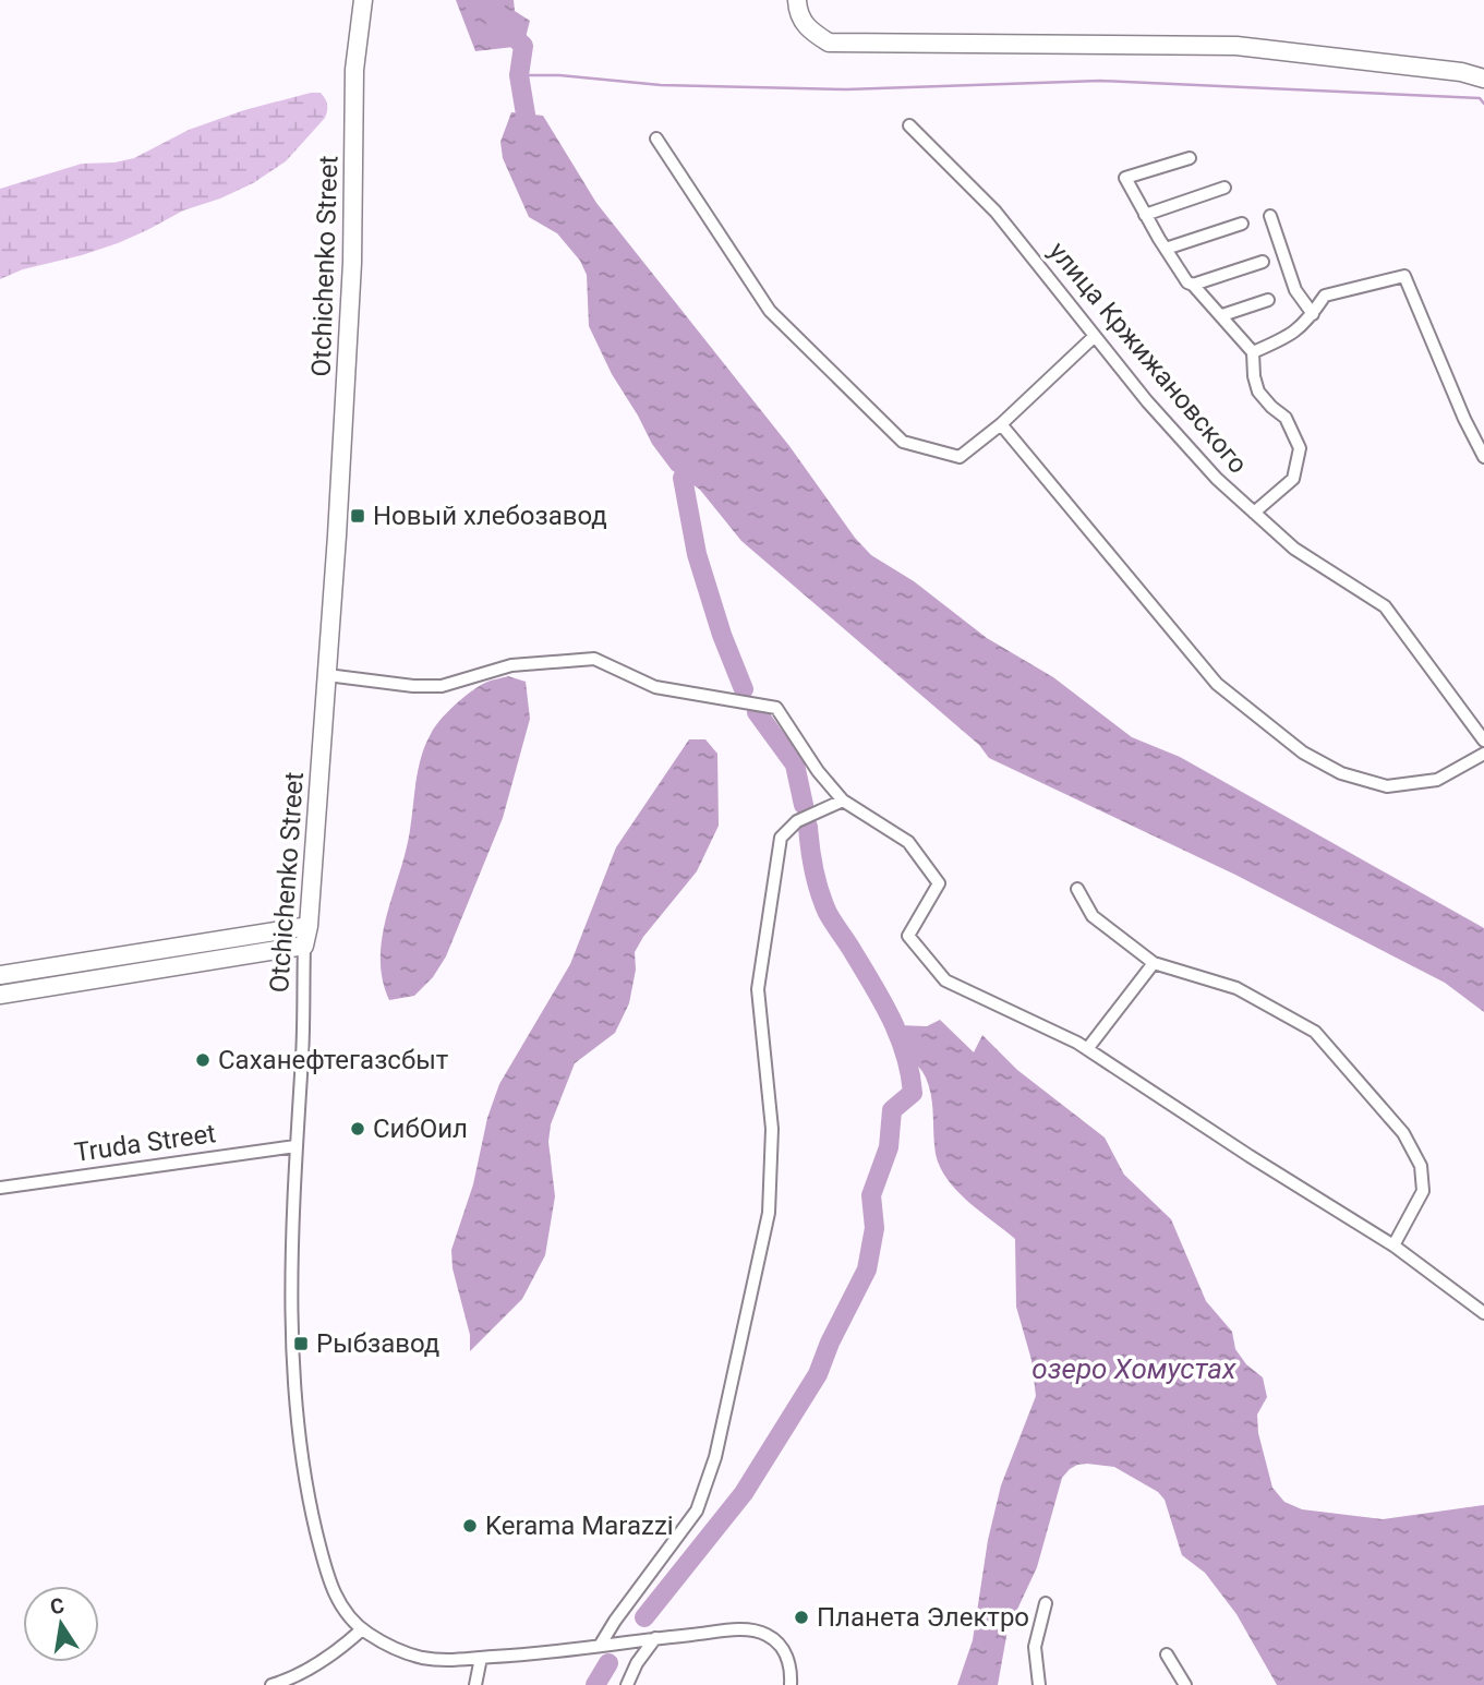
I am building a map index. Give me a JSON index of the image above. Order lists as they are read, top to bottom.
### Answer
{
  "streets": {
    "street": ["Otchichenko Street", "улица Кржижановского", "Truda Street"]
  },
  "crossings": [
    ["Otchichenko Street", "Truda Street"]
  ],
  "water": ["озеро Хомустах"],
  "places": {
    "transit": ["Новый хлебозавод", "Рыбзавод"],
    "other": [
      "Саханефтегазсбыт",
      "СибОил",
      "Kerama Marazzi",
      "Планета Электро"
    ]
  },
  "north": "top"
}
